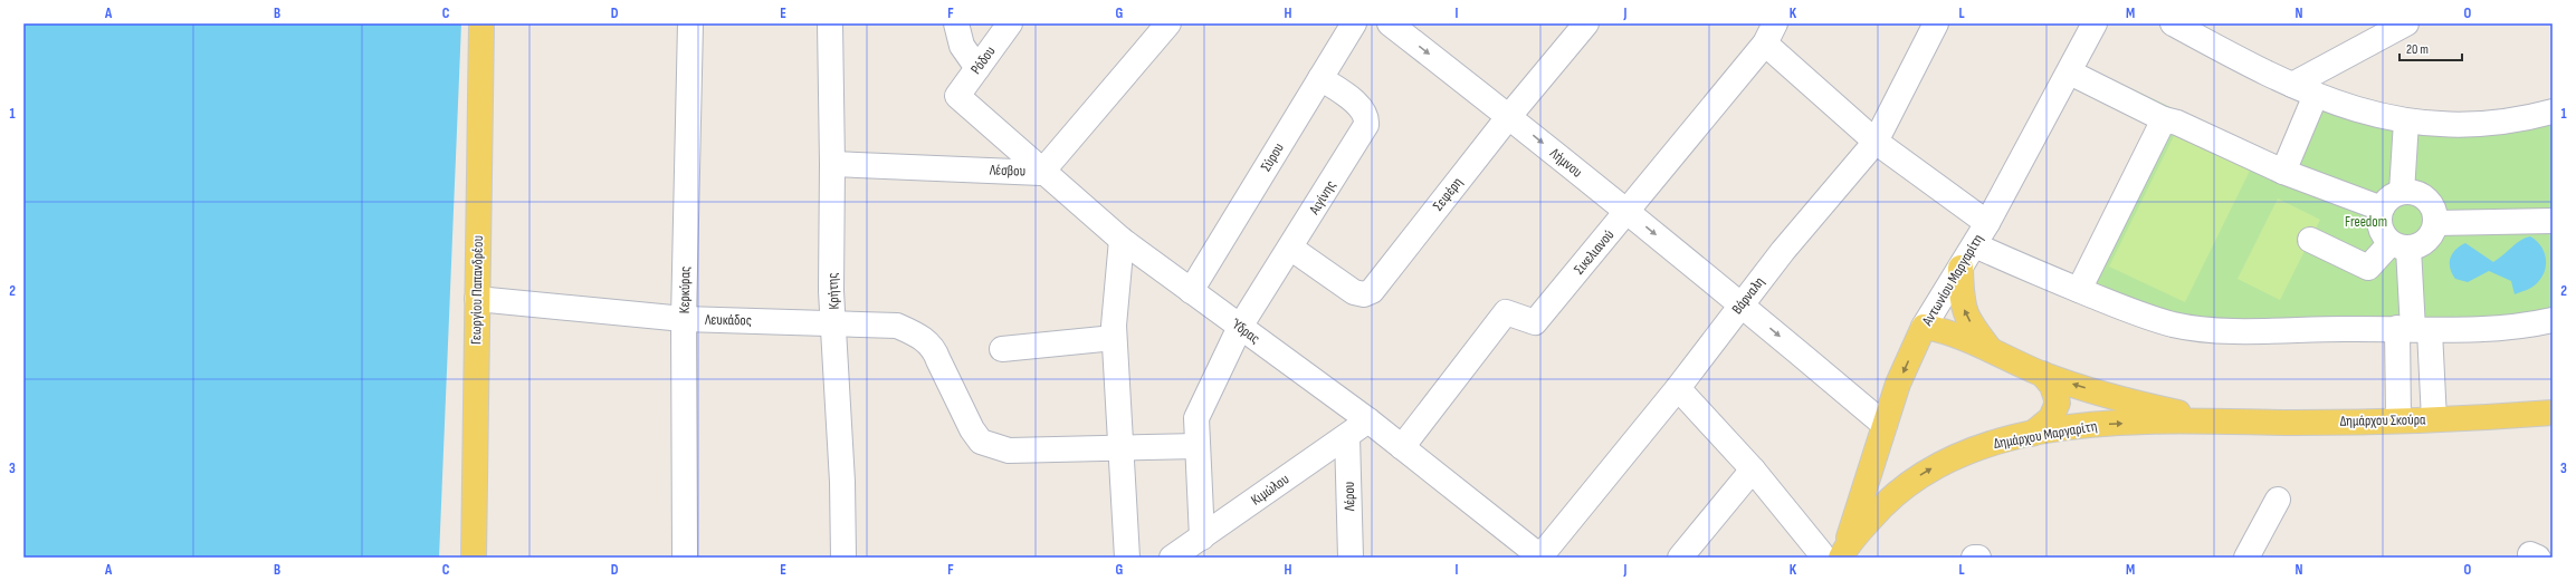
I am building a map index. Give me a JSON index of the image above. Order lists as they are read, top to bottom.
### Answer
{
  "streets": {
    "main road": [
      "Αντωνίου Μαργαρίτη",
      "Γεωργίου Παπανδρέου",
      "Δημάρχου Σκούρα",
      "Δημάρχου Μαργαρίτη"
    ],
    "street": [
      "Ρόδου",
      "Σύρου",
      "Λήμνου",
      "Λέσβου",
      "Σεφέρη",
      "Αιγίνης",
      "Σικελιανού",
      "Κερκύρας",
      "Κρήτης",
      "Βάρναλη",
      "Λευκάδος",
      "Ύδρας",
      "Κιμώλου",
      "Λέρου"
    ]
  },
  "crossings": [
    ["Ρόδου", "Ύδρας"],
    ["Σύρου", "Αιγίνης"],
    ["Σύρου", "Ύδρας"],
    ["Λήμνου", "Σεφέρη"],
    ["Λήμνου", "Σικελιανού"],
    ["Λήμνου", "Αντωνίου Μαργαρίτη"],
    ["Λήμνου", "Βάρναλη"],
    ["Λέσβου", "Κρήτης"],
    ["Λέσβου", "Ύδρας"],
    ["Σεφέρη", "Αιγίνης"],
    ["Αιγίνης", "Λευκάδος"],
    ["Αιγίνης", "Ύδρας"],
    ["Αιγίνης", "Κιμώλου"],
    ["Σικελιανού", "Ύδρας"],
    ["Αντωνίου Μαργαρίτη", "Δημάρχου Μαργαρίτη"],
    ["Γεωργίου Παπανδρέου", "Λευκάδος"],
    ["Κερκύρας", "Λευκάδος"],
    ["Κρήτης", "Λευκάδος"],
    ["Βάρναλη", "Ύδρας"],
    ["Ύδρας", "Κιμώλου"],
    ["Δημάρχου Σκούρα", "Δημάρχου Μαργαρίτη"],
    ["Κιμώλου", "Λέρου"]
  ],
  "one_way": ["Δημάρχου Μαργαρίτη"],
  "parks": ["Freedom"],
  "scale_bar": "20 m",
  "grid": {
    "columns": [
      "A",
      "B",
      "C",
      "D",
      "E",
      "F",
      "G",
      "H",
      "I",
      "J",
      "K",
      "L",
      "M",
      "N",
      "O"
    ],
    "rows": ["1", "2", "3"]
  }
}
